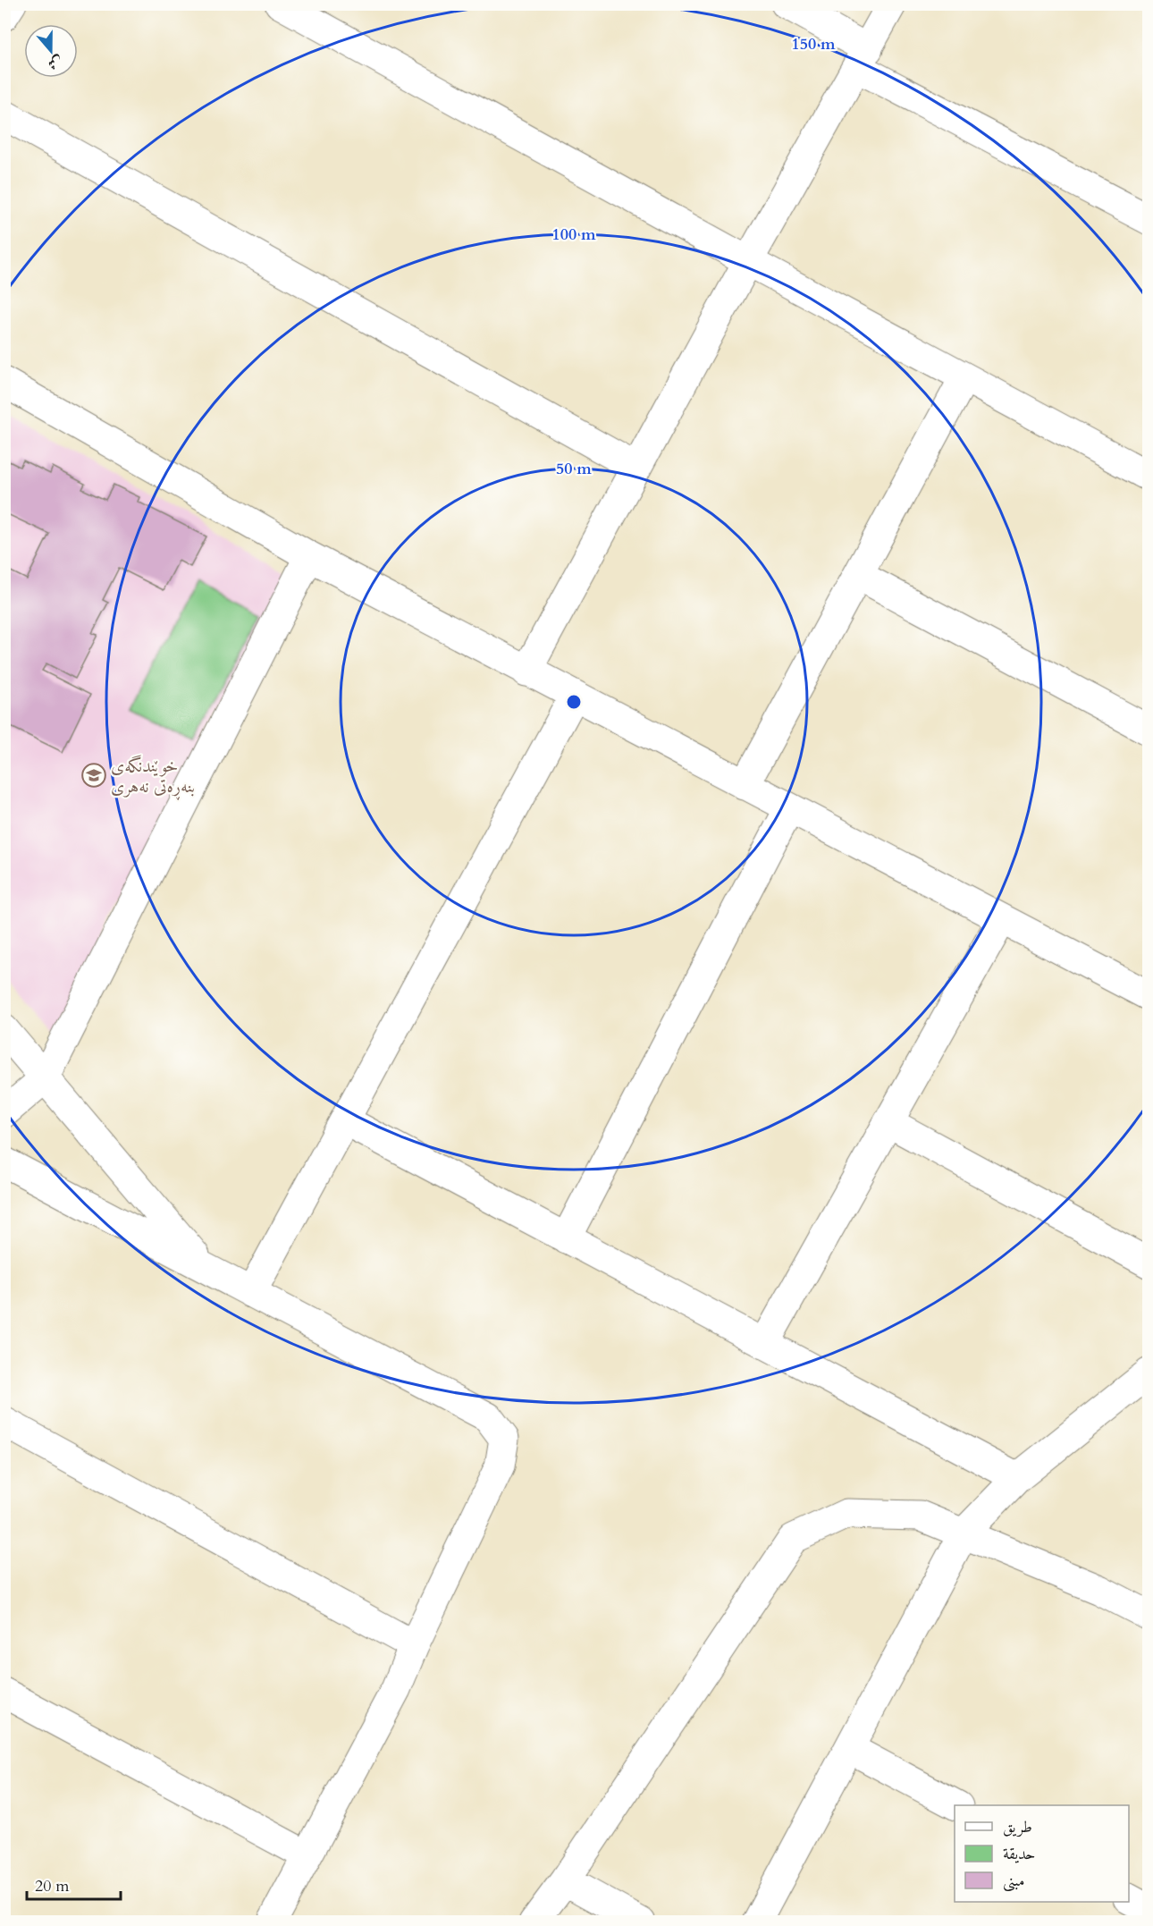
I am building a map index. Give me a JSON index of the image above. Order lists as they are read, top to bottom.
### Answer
{
  "places": {
    "school or university": ["خوێندنگەی بنەڕەتی نەهری"]
  },
  "legend": ["طريق", "حديقة", "مبنى"],
  "scale_bar": "20 m",
  "north": "bottom",
  "rings": ["150 m", "100 m", "50 m"]
}
